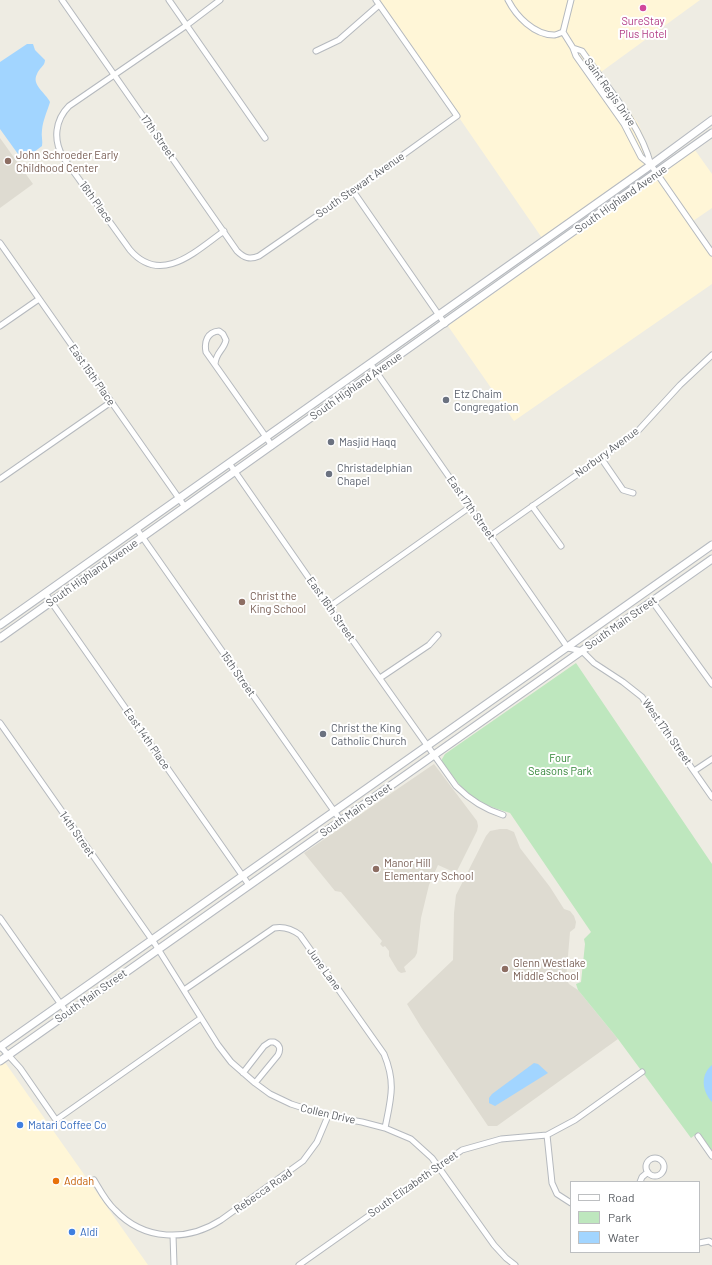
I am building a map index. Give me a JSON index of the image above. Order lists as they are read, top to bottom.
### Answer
{
  "streets": {
    "main road": ["South Highland Avenue", "South Main Street"],
    "street": [
      "Saint Regis Drive",
      "17th Street",
      "South Stewart Avenue",
      "16th Place",
      "East 15th Place",
      "Norbury Avenue",
      "East 17th Street",
      "East 16th Street",
      "15th Street",
      "West 17th Street",
      "East 14th Place",
      "14th Street",
      "June Lane",
      "Collen Drive",
      "South Elizabeth Street",
      "Rebecca Road"
    ]
  },
  "crossings": [
    ["Saint Regis Drive", "South Highland Avenue"],
    ["17th Street", "South Stewart Avenue"],
    ["17th Street", "16th Place"],
    ["South Highland Avenue", "East 15th Place"],
    ["South Highland Avenue", "East 17th Street"],
    ["South Highland Avenue", "East 16th Street"],
    ["South Highland Avenue", "15th Street"],
    ["South Highland Avenue", "East 14th Place"],
    ["Norbury Avenue", "East 17th Street"],
    ["East 17th Street", "South Main Street"],
    ["East 17th Street", "West 17th Street"],
    ["East 16th Street", "South Main Street"],
    ["South Main Street", "15th Street"],
    ["South Main Street", "West 17th Street"],
    ["South Main Street", "East 14th Place"],
    ["South Main Street", "14th Street"],
    ["South Main Street", "Collen Drive"],
    ["14th Street", "Collen Drive"],
    ["June Lane", "Collen Drive"],
    ["Collen Drive", "South Elizabeth Street"],
    ["Collen Drive", "Rebecca Road"]
  ],
  "parks": ["Four Seasons Park"],
  "places": [
    "SureStay Plus Hotel",
    "John Schroeder Early Childhood Center",
    "Etz Chaim Congregation",
    "Masjid Haqq",
    "Christadelphian Chapel",
    "Christ the King School",
    "Christ the King Catholic Church",
    "Manor Hill Elementary School",
    "Glenn Westlake Middle School",
    "Matari Coffee Co",
    "Addah",
    "Aldi"
  ],
  "legend": ["Road", "Park", "Water"]
}
